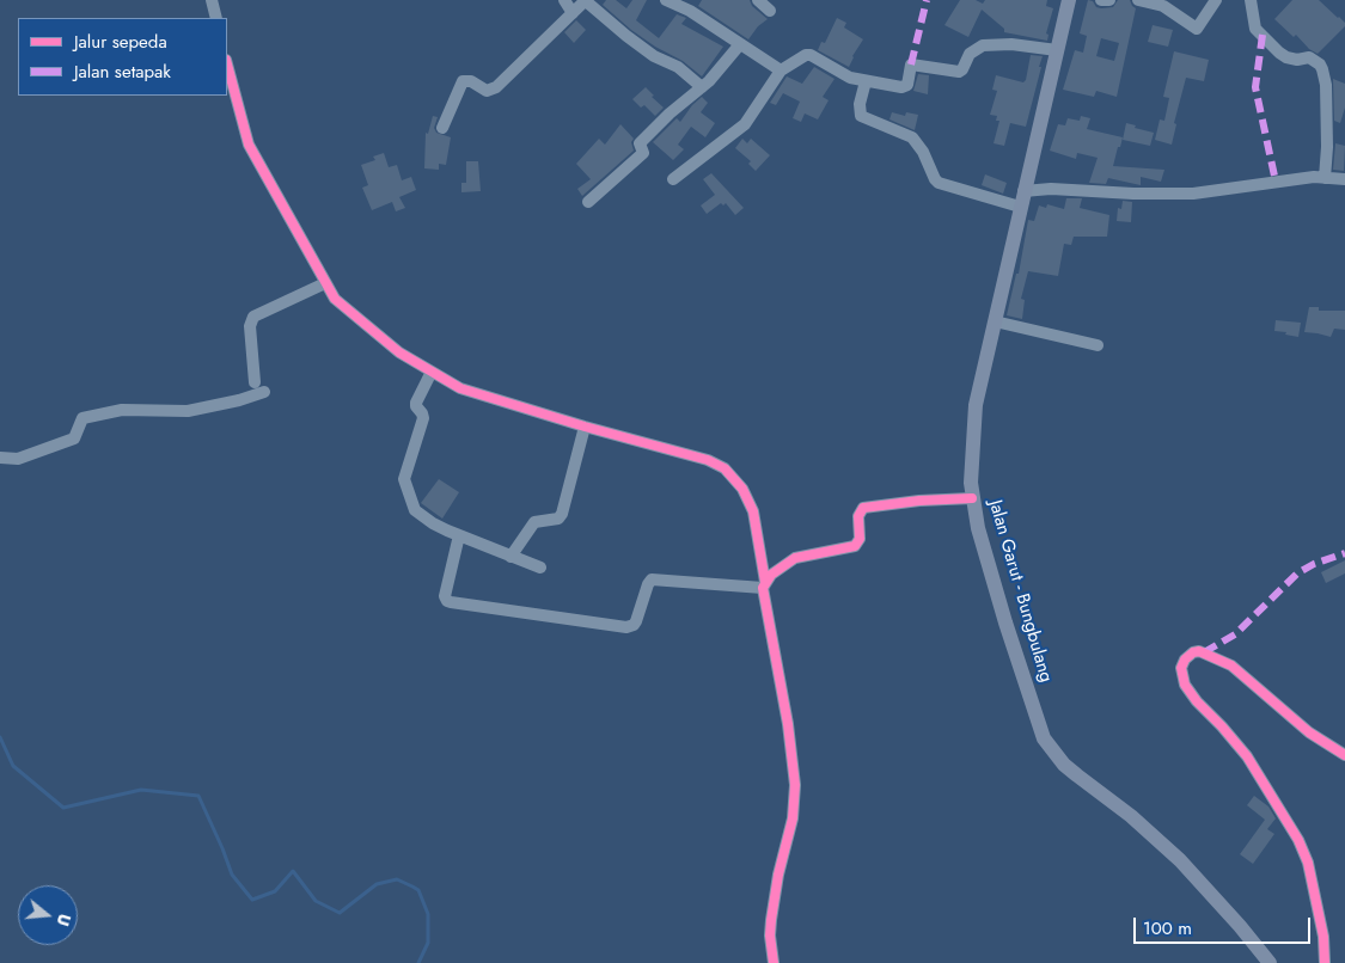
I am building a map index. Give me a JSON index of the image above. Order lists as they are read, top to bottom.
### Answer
{
  "streets": {
    "main road": ["Jalan Garut - Bungbulang"]
  },
  "legend": ["Jalur sepeda", "Jalan setapak"],
  "scale_bar": "100 m",
  "north": "right"
}
